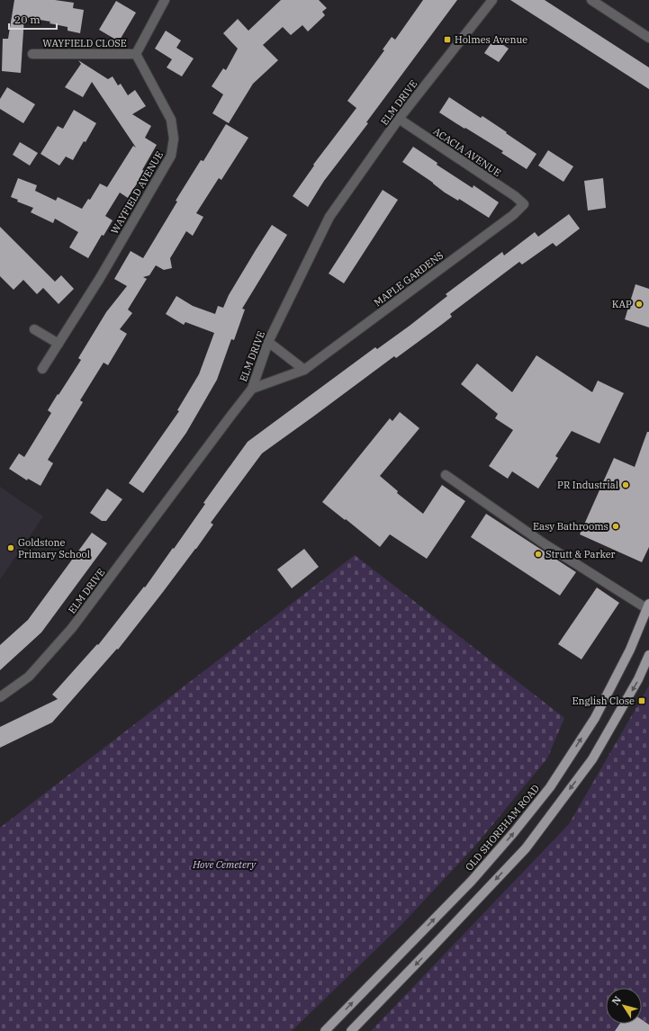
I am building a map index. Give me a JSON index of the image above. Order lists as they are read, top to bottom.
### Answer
{
  "streets": {
    "main road": ["OLD SHOREHAM ROAD"],
    "street": [
      "WAYFIELD CLOSE",
      "ELM DRIVE",
      "ACACIA AVENUE",
      "WAYFIELD AVENUE",
      "MAPLE GARDENS"
    ]
  },
  "crossings": [
    ["WAYFIELD CLOSE", "WAYFIELD AVENUE"],
    ["ELM DRIVE", "ACACIA AVENUE"],
    ["ELM DRIVE", "MAPLE GARDENS"],
    ["ACACIA AVENUE", "MAPLE GARDENS"]
  ],
  "parks": ["Hove Cemetery"],
  "places": {
    "transit": ["Holmes Avenue", "English Close"],
    "other": [
      "KAP",
      "PR Industrial",
      "Easy Bathrooms",
      "Goldstone Primary School",
      "Strutt & Parker"
    ]
  },
  "scale_bar": "20 m",
  "north": "top left"
}
